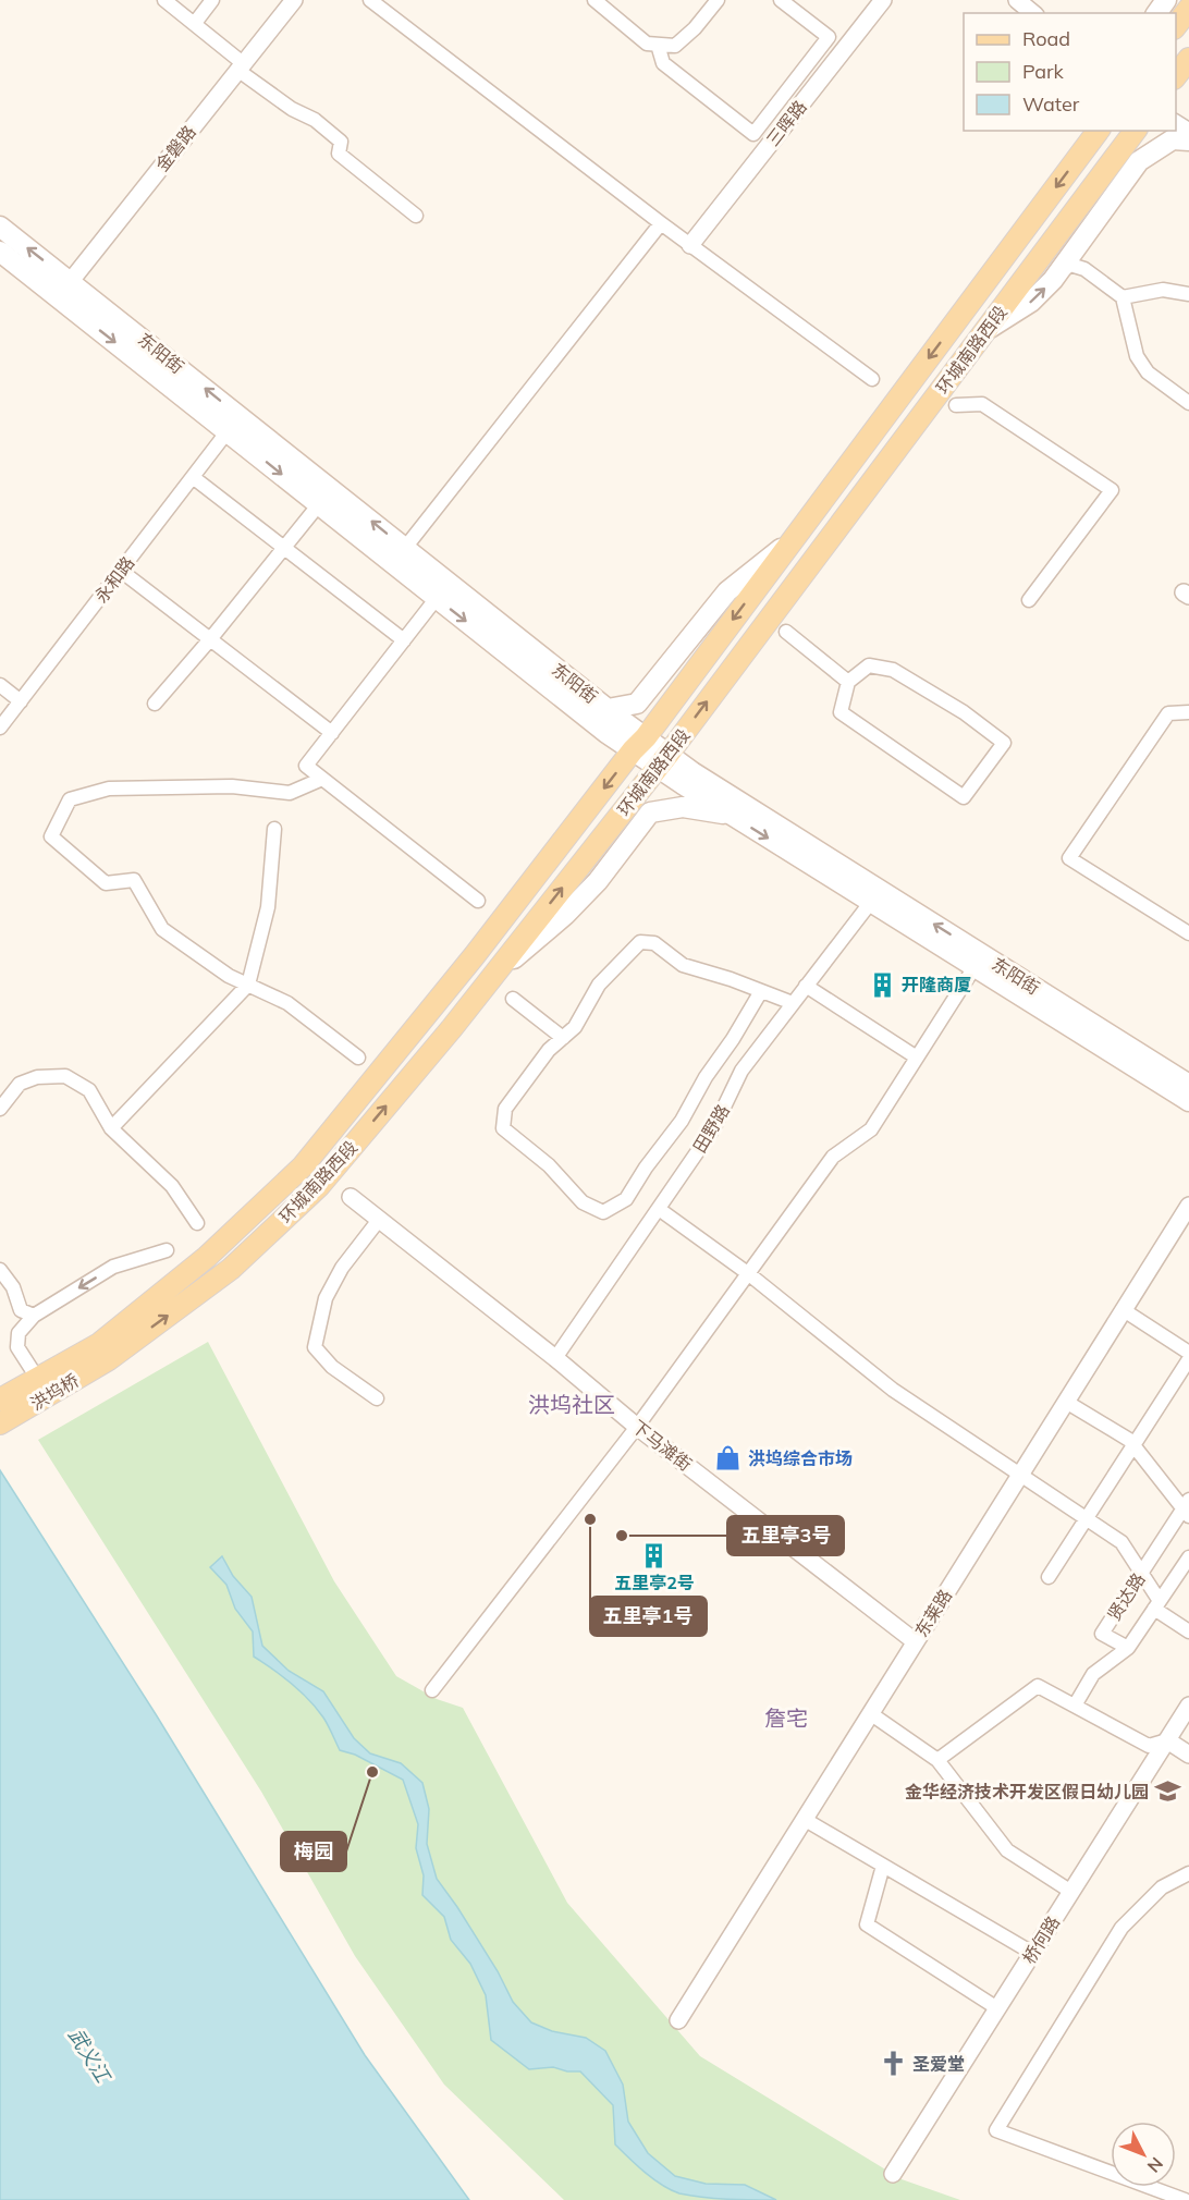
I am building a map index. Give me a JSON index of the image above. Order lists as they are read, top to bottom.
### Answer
{
  "streets": {
    "main road": ["环城南路西段", "东阳街", "洪坞桥"],
    "street": [
      "三晖路",
      "金磐路",
      "永和路",
      "田野路",
      "下马滩街",
      "贤达路",
      "东莱路",
      "桥何路"
    ]
  },
  "crossings": [
    ["金磐路", "东阳街"],
    ["环城南路西段", "东阳街"],
    ["环城南路西段", "洪坞桥"],
    ["东阳街", "永和路"],
    ["东阳街", "田野路"],
    ["田野路", "下马滩街"],
    ["下马滩街", "东莱路"]
  ],
  "districts": ["洪坞社区", "詹宅"],
  "water": ["武义江"],
  "places": {
    "building": ["开隆商厦", "五里亭2号"],
    "shop": ["洪坞综合市场"],
    "other": ["五里亭1号", "五里亭3号", "梅园"],
    "school or university": ["金华经济技术开发区假日幼儿园"],
    "church": ["圣爱堂"]
  },
  "legend": ["Road", "Park", "Water"],
  "north": "bottom right"
}
